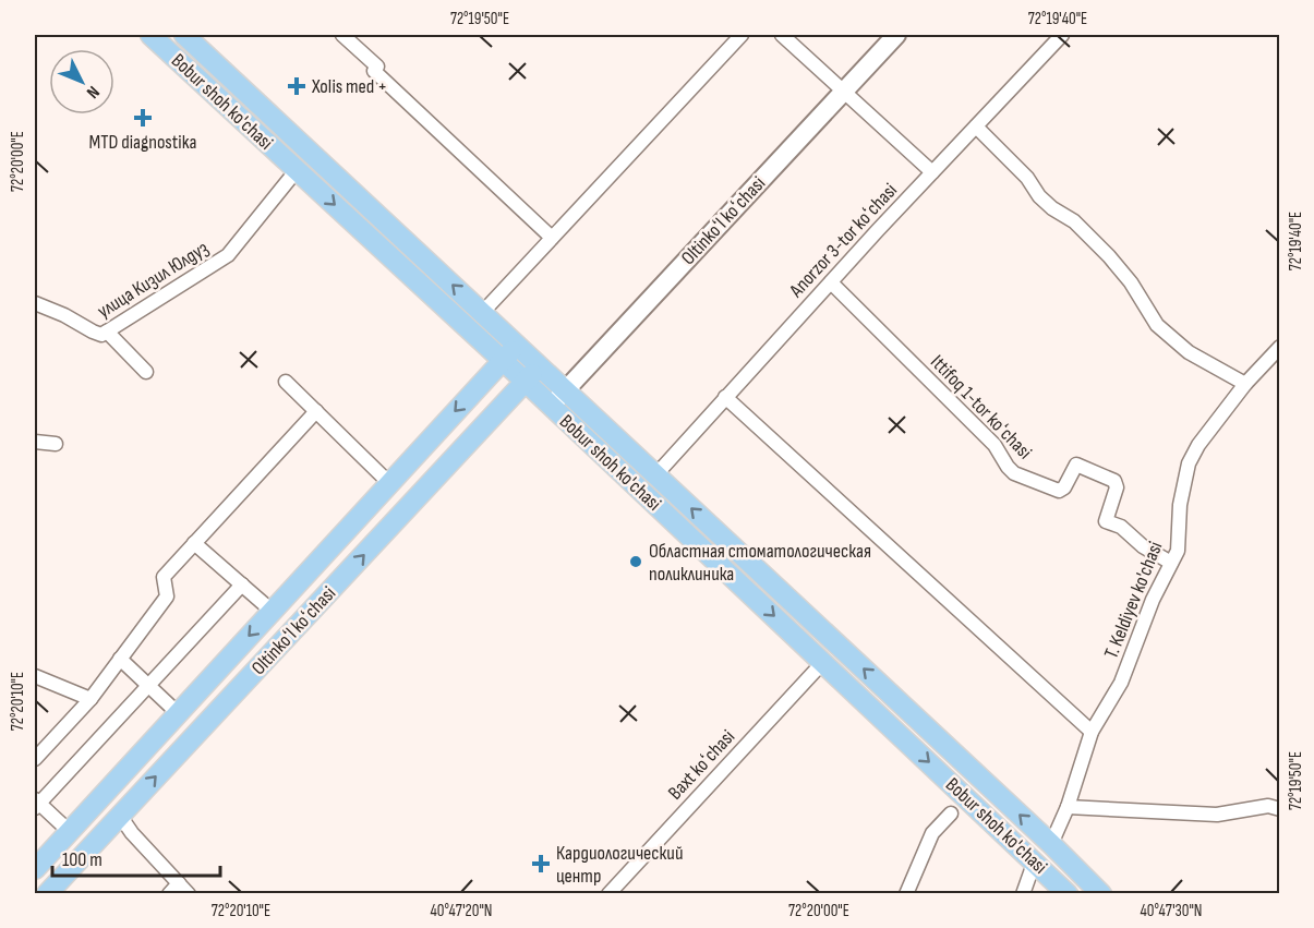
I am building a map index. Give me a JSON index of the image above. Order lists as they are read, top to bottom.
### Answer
{
  "streets": {
    "main road": ["Bobur shoh ko'chasi", "Oltinkoʻl koʻchasi"],
    "street": [
      "Anorzor 3-tor koʻchasi",
      "улица Кизил Юлдуз",
      "Ittifoq 1-tor koʻchasi",
      "T. Keldiyev ko'chasi",
      "Baxt koʻchasi"
    ]
  },
  "crossings": [
    ["Bobur shoh ko'chasi", "Oltinkoʻl koʻchasi"],
    ["Bobur shoh ko'chasi", "Anorzor 3-tor koʻchasi"],
    ["Bobur shoh ko'chasi", "улица Кизил Юлдуз"],
    ["Bobur shoh ko'chasi", "T. Keldiyev ko'chasi"],
    ["Bobur shoh ko'chasi", "Baxt koʻchasi"],
    ["Anorzor 3-tor koʻchasi", "Ittifoq 1-tor koʻchasi"],
    ["Ittifoq 1-tor koʻchasi", "T. Keldiyev ko'chasi"]
  ],
  "places": {
    "health": ["Xolis med +", "MTD diagnostika", "Кардиологический центр"],
    "other": ["Областная стоматологическая поликлиника"]
  },
  "scale_bar": "100 m",
  "north": "bottom right",
  "coordinates": [
    "72°19'50\"E",
    "72°19'40\"E",
    "72°20'00\"E",
    "72°20'10\"E",
    "40°47'20\"N",
    "40°47'30\"N"
  ]
}
